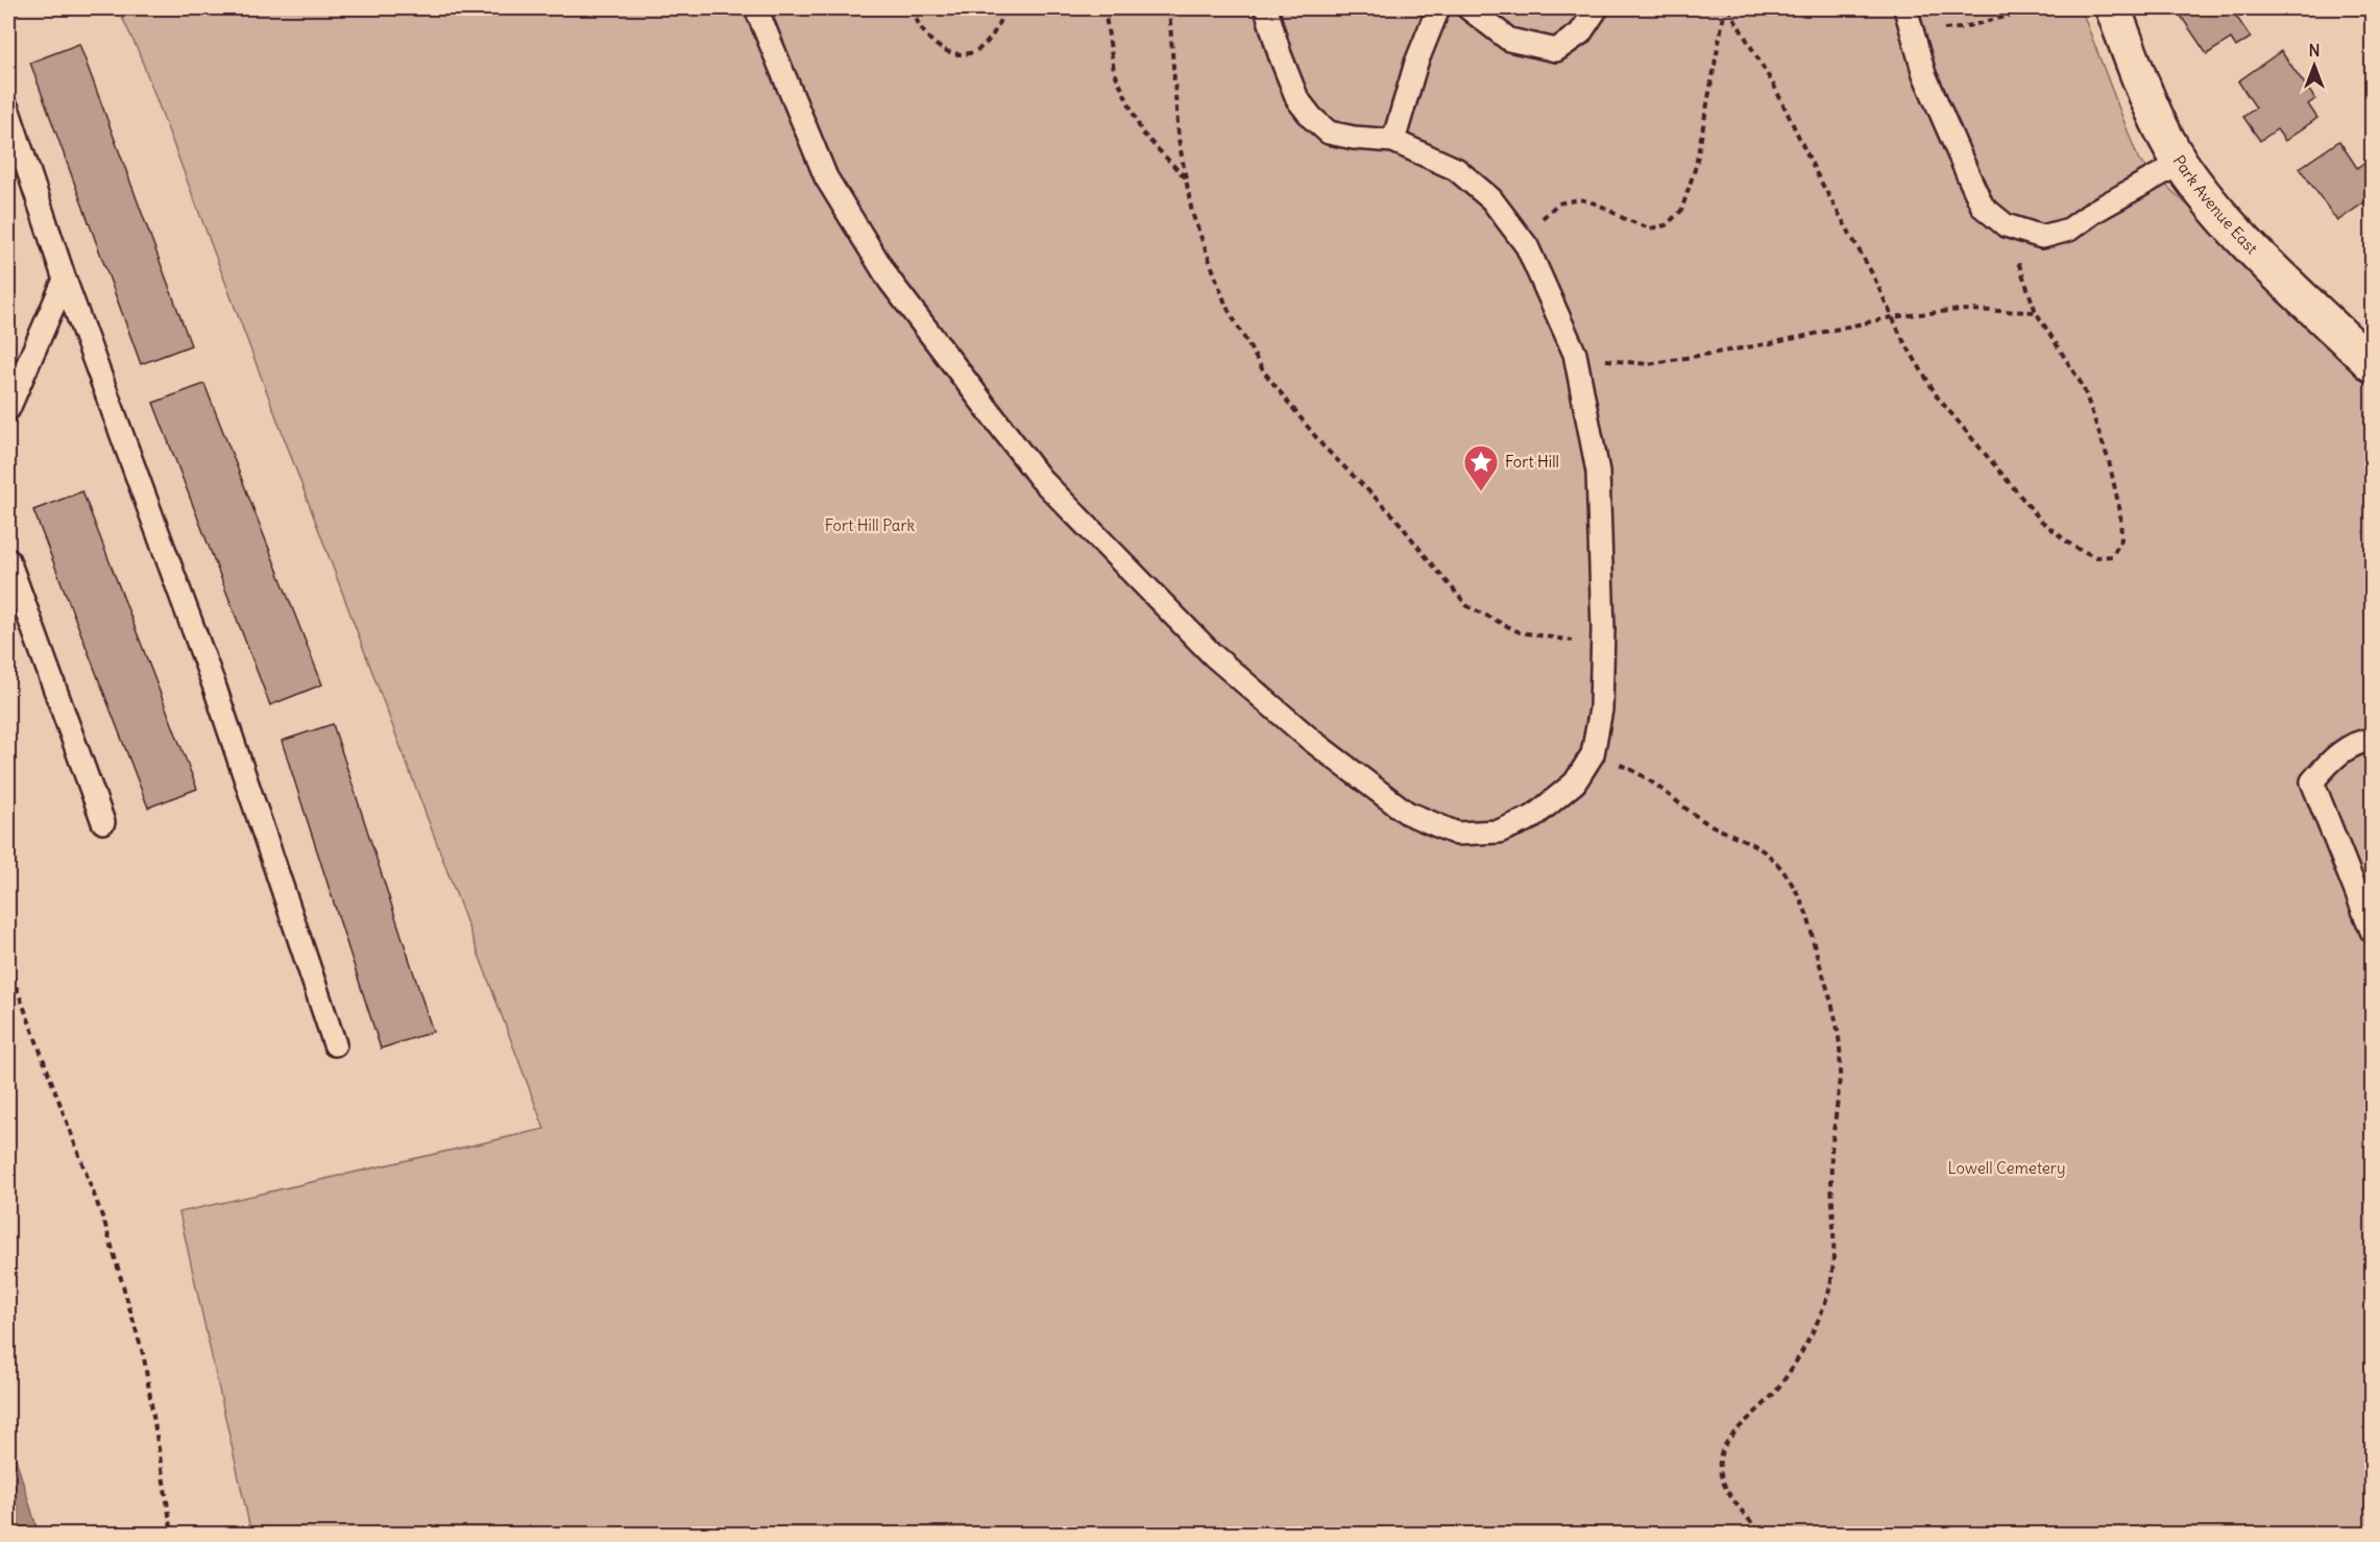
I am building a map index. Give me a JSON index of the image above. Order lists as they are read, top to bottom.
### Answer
{
  "streets": {
    "street": ["Park Avenue East"]
  },
  "parks": ["Fort Hill Park", "Lowell Cemetery"],
  "places": {
    "place": ["Fort Hill"]
  },
  "north": "top"
}
